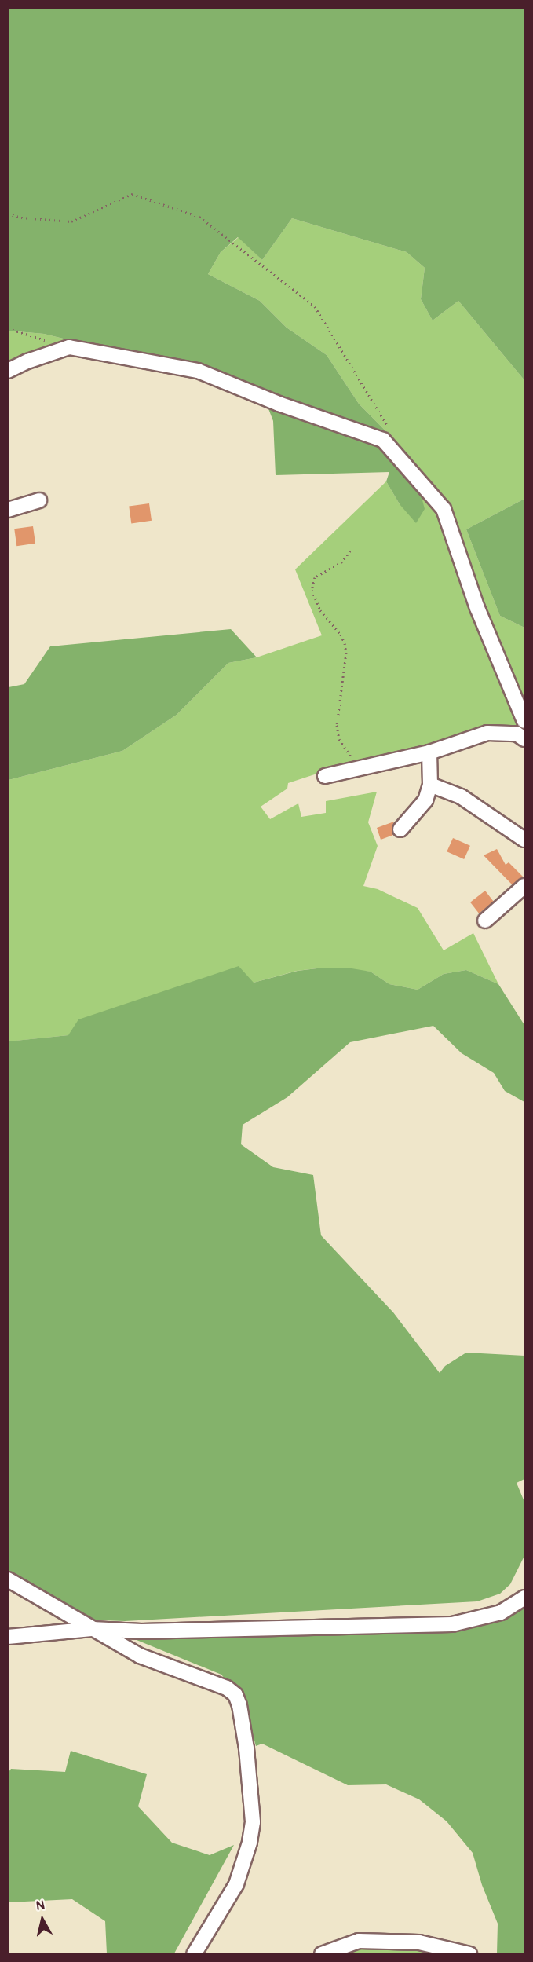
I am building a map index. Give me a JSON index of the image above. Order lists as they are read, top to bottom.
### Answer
{
  "north": "top"
}
